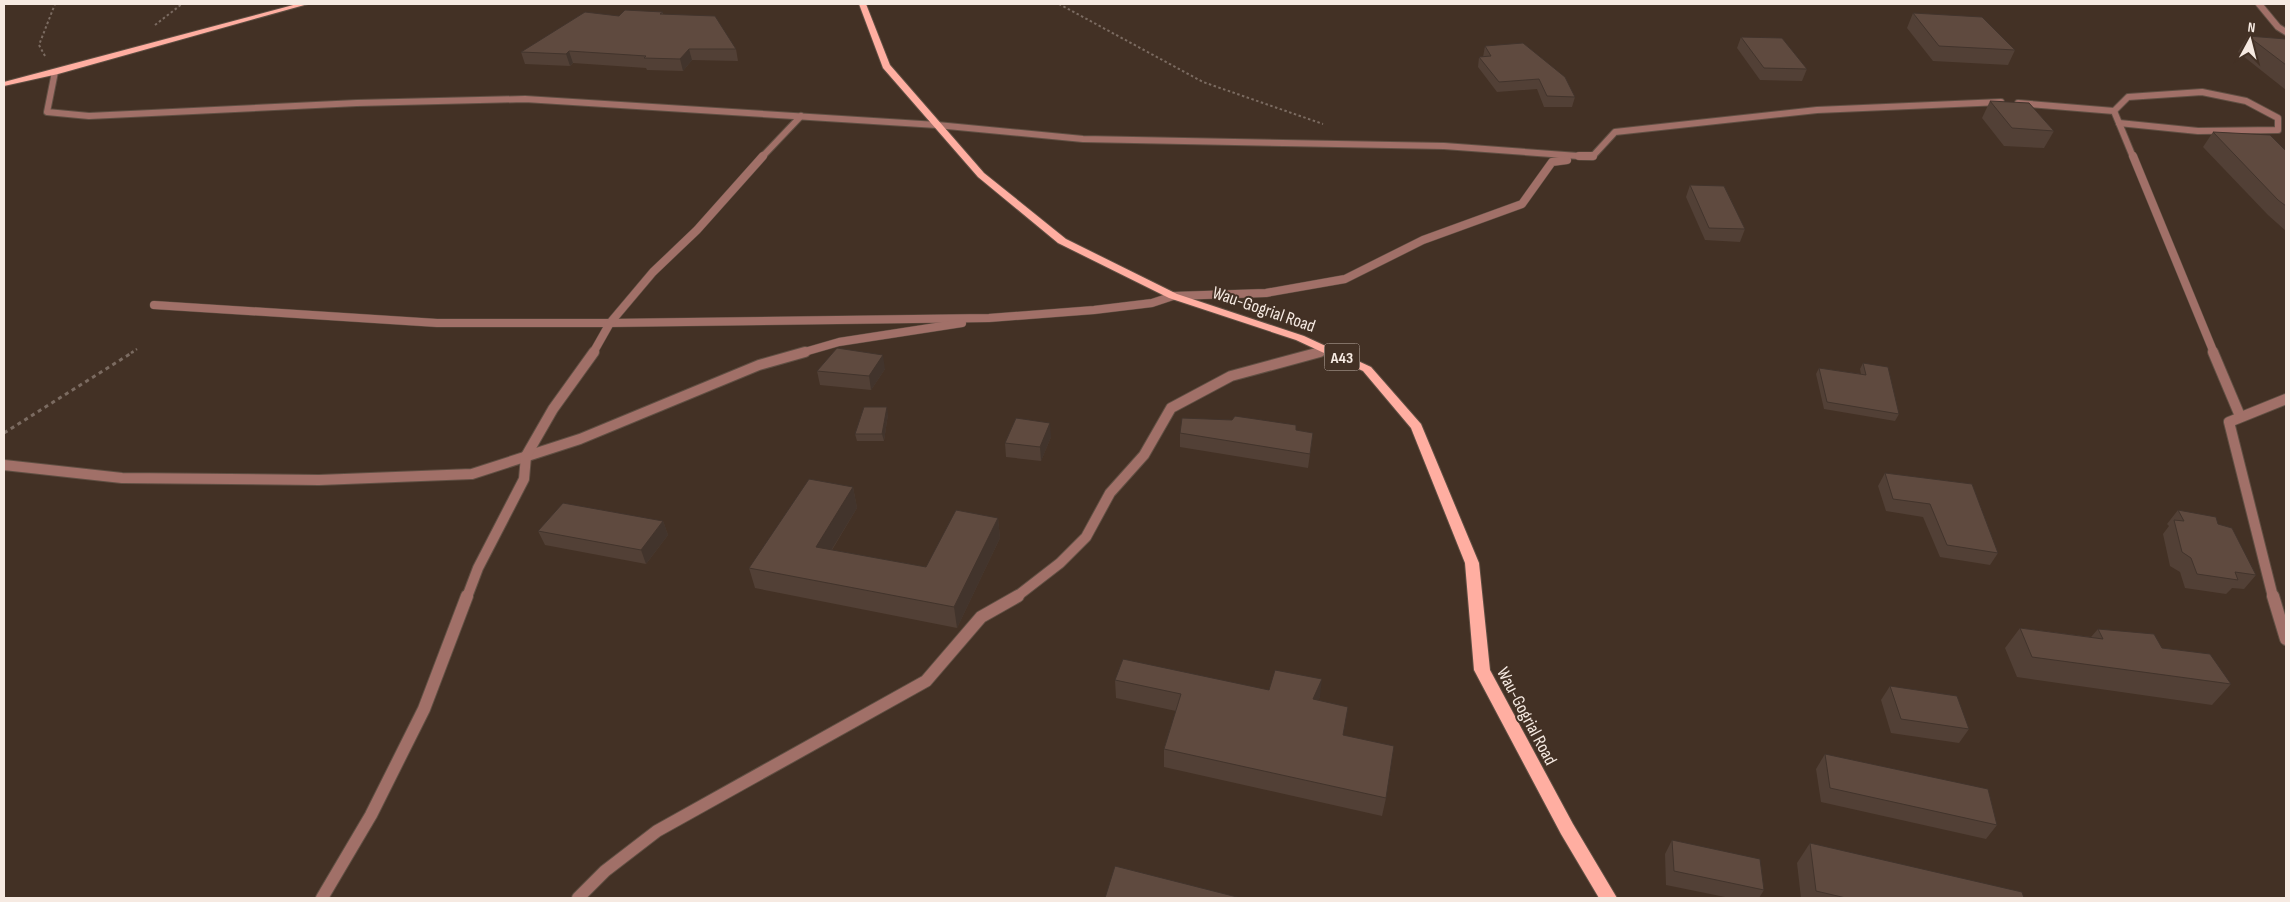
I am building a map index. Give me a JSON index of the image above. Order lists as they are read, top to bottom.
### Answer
{
  "streets": {
    "main road": ["Wau-Gogrial Road", "A43"]
  },
  "north": "top"
}
